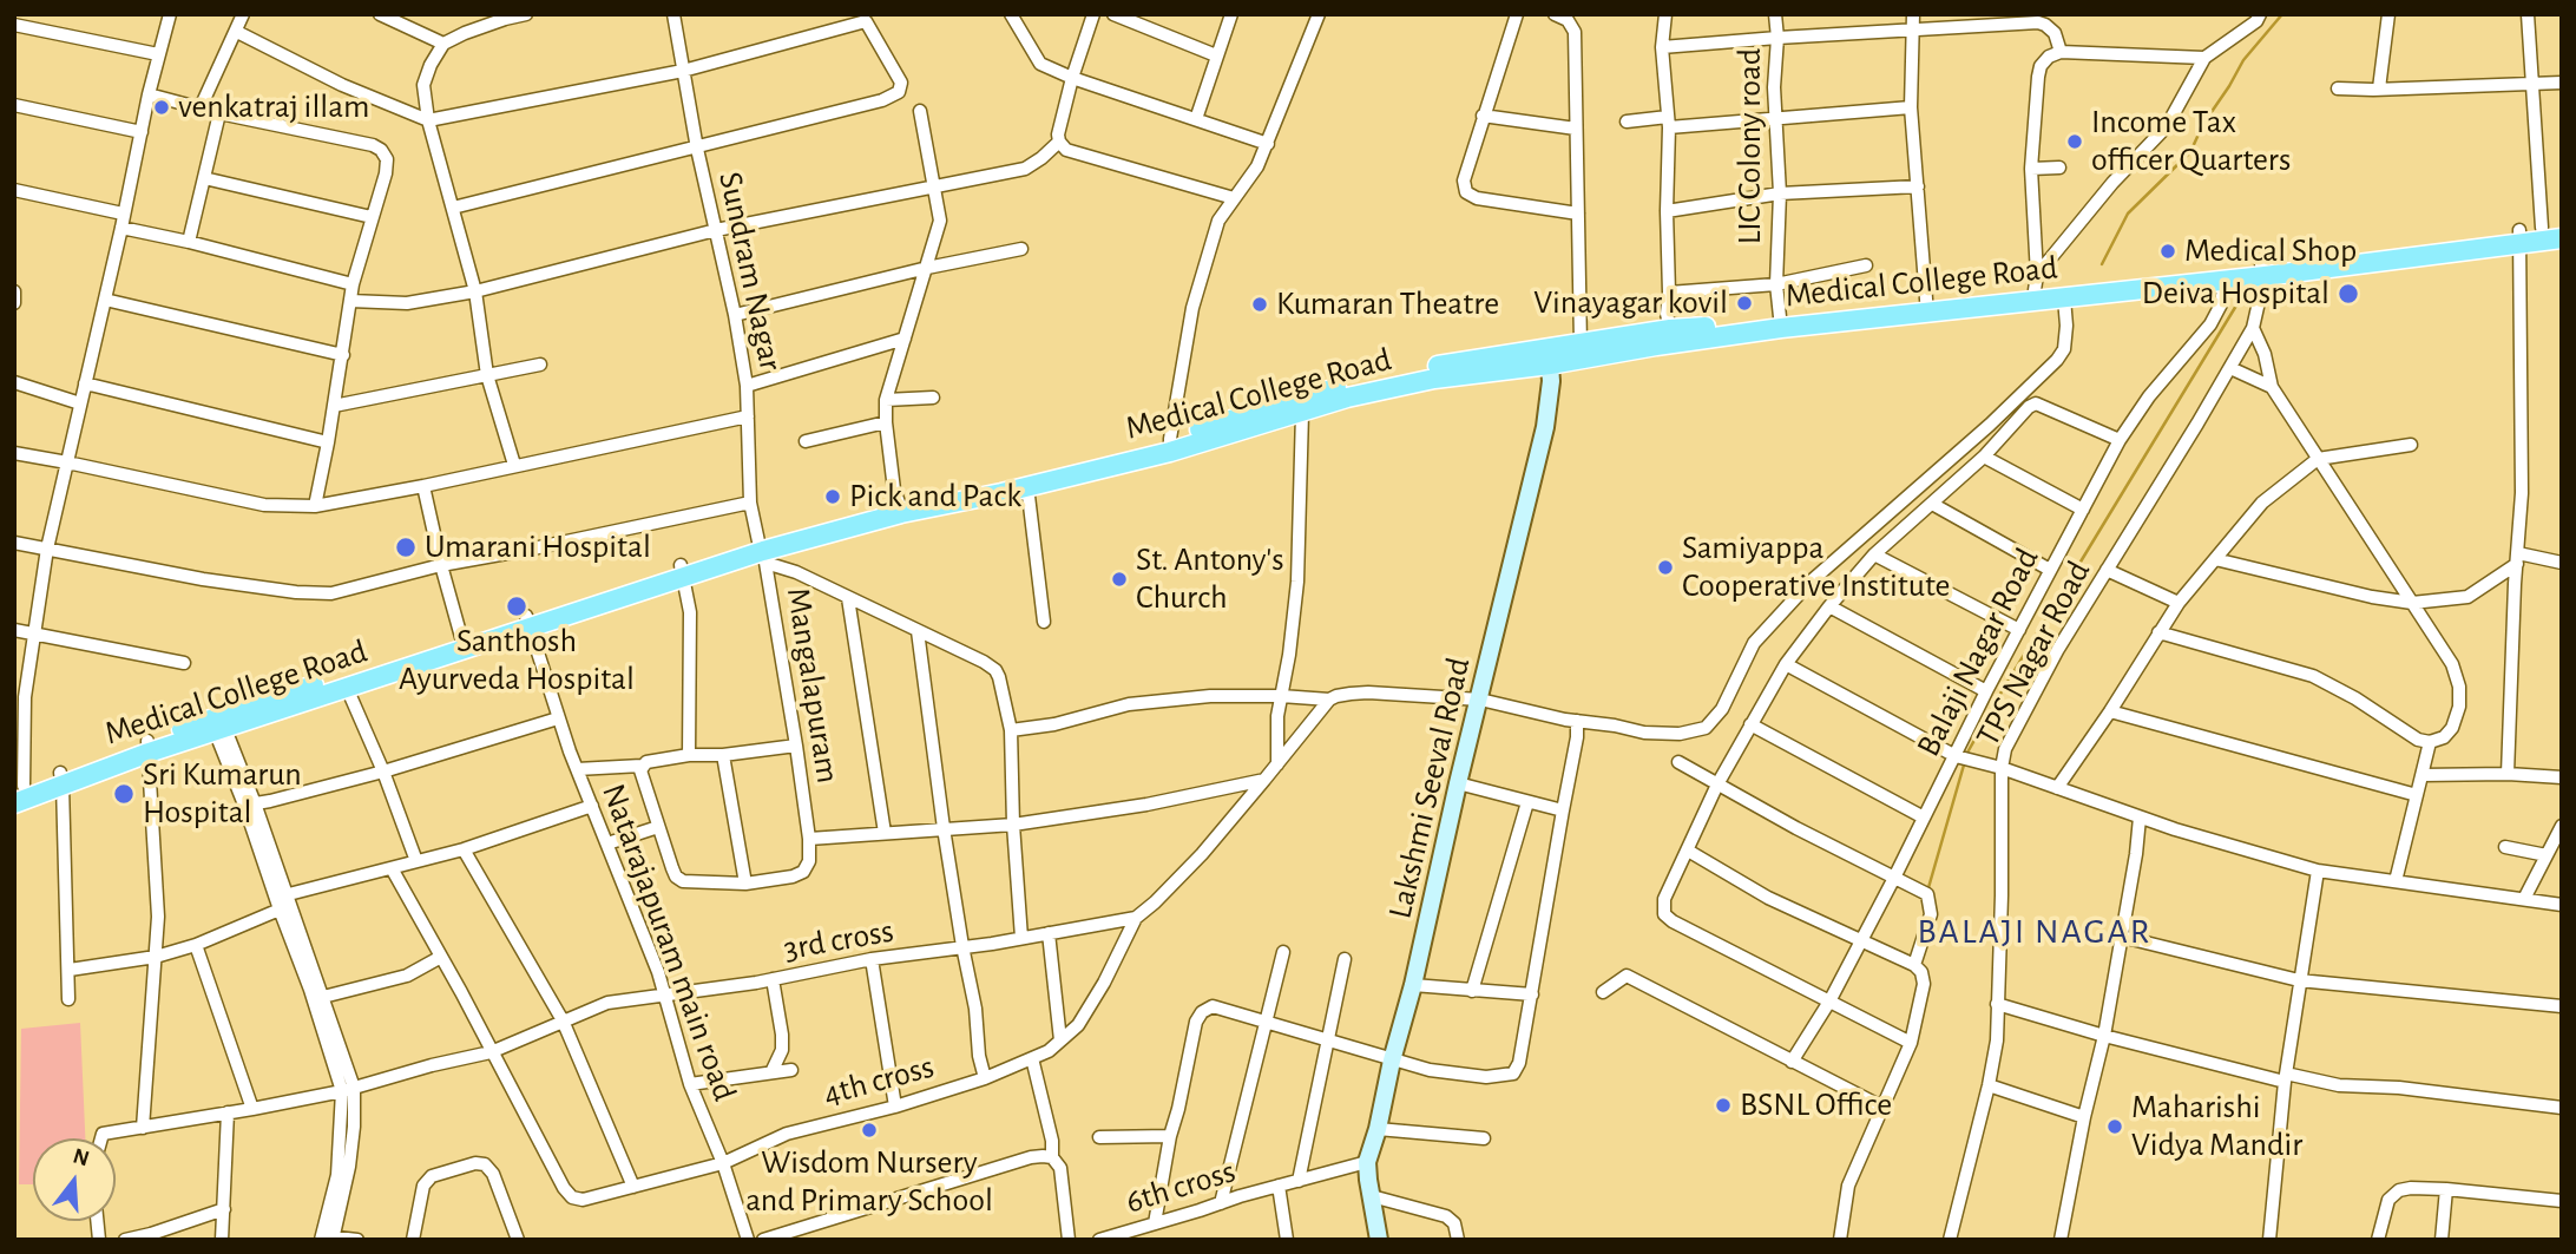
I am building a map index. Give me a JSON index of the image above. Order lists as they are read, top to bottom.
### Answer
{
  "streets": {
    "main road": ["Medical College Road"],
    "street": [
      "LIC Colony road",
      "Sundram Nagar",
      "Balaji Nagar Road",
      "TPS Nagar Road",
      "Mangalapuram",
      "Lakshmi Seeval Road",
      "3rd cross",
      "Natarajapuram main road",
      "4th cross",
      "6th cross"
    ]
  },
  "crossings": [
    ["LIC Colony road", "Medical College Road"],
    ["Sundram Nagar", "Medical College Road"],
    ["Sundram Nagar", "Mangalapuram"],
    ["Medical College Road", "Balaji Nagar Road"],
    ["Medical College Road", "TPS Nagar Road"],
    ["Medical College Road", "Mangalapuram"],
    ["Medical College Road", "Lakshmi Seeval Road"],
    ["Medical College Road", "Natarajapuram main road"],
    ["Lakshmi Seeval Road", "6th cross"],
    ["3rd cross", "Natarajapuram main road"],
    ["3rd cross", "4th cross"],
    ["Natarajapuram main road", "4th cross"]
  ],
  "districts": ["BALAJI NAGAR"],
  "places": [
    "venkatraj illam",
    "Income Tax officer Quarters",
    "Medical Shop",
    "Deiva Hospital",
    "Vinayagar kovil",
    "Kumaran Theatre",
    "Pick and Pack",
    "Umarani Hospital",
    "Samiyappa Cooperative Institute",
    "St. Antony's Church",
    "Santhosh Ayurveda Hospital",
    "Sri Kumarun Hospital",
    "BSNL Office",
    "Maharishi Vidya Mandir",
    "Wisdom Nursery and Primary School"
  ],
  "north": "top"
}
